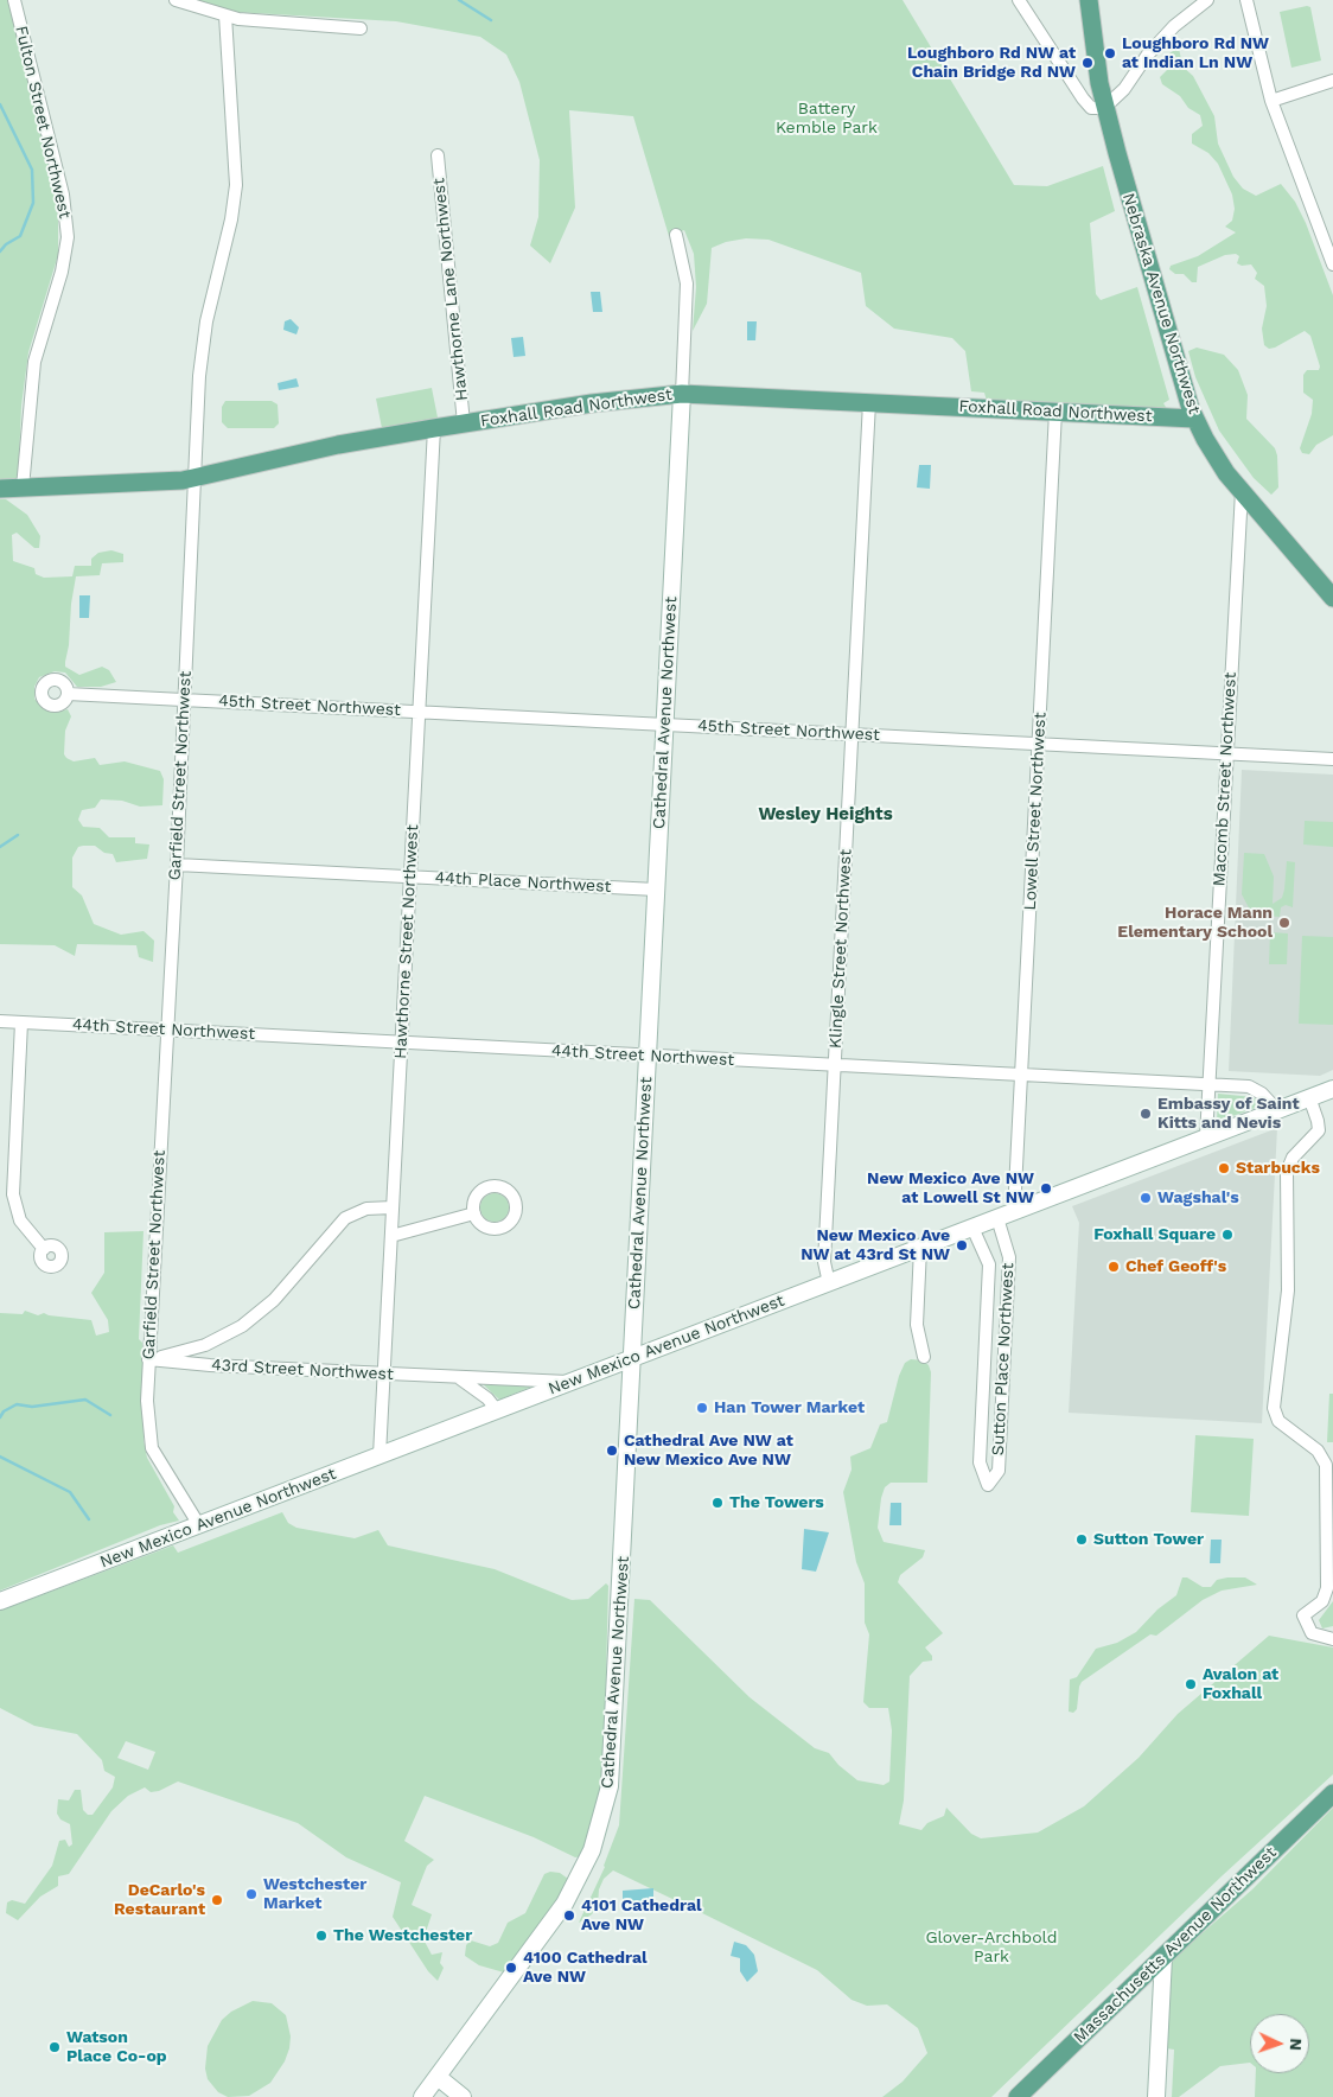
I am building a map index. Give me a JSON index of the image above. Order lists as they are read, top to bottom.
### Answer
{
  "streets": {
    "main road": ["Nebraska Avenue Northwest", "Foxhall Road Northwest", "Massachusetts Avenue Northwest"],
    "street": [
      "Fulton Street Northwest",
      "Hawthorne Lane Northwest",
      "45th Street Northwest",
      "Cathedral Avenue Northwest",
      "Garfield Street Northwest",
      "Macomb Street Northwest",
      "Lowell Street Northwest",
      "44th Place Northwest",
      "Hawthorne Street Northwest",
      "Klingle Street Northwest",
      "44th Street Northwest",
      "New Mexico Avenue Northwest",
      "Sutton Place Northwest",
      "43rd Street Northwest"
    ]
  },
  "crossings": [
    ["Fulton Street Northwest", "Foxhall Road Northwest"],
    ["Hawthorne Lane Northwest", "Foxhall Road Northwest"],
    ["Nebraska Avenue Northwest", "Foxhall Road Northwest"],
    ["Nebraska Avenue Northwest", "Macomb Street Northwest"],
    ["Foxhall Road Northwest", "Cathedral Avenue Northwest"],
    ["Foxhall Road Northwest", "Garfield Street Northwest"],
    ["Foxhall Road Northwest", "Lowell Street Northwest"],
    ["Foxhall Road Northwest", "Hawthorne Street Northwest"],
    ["Foxhall Road Northwest", "Klingle Street Northwest"],
    ["45th Street Northwest", "Cathedral Avenue Northwest"],
    ["45th Street Northwest", "Garfield Street Northwest"],
    ["45th Street Northwest", "Macomb Street Northwest"],
    ["45th Street Northwest", "Lowell Street Northwest"],
    ["45th Street Northwest", "Hawthorne Street Northwest"],
    ["45th Street Northwest", "Klingle Street Northwest"],
    ["Cathedral Avenue Northwest", "44th Place Northwest"],
    ["Cathedral Avenue Northwest", "44th Street Northwest"],
    ["Cathedral Avenue Northwest", "New Mexico Avenue Northwest"],
    ["Garfield Street Northwest", "44th Place Northwest"],
    ["Garfield Street Northwest", "44th Street Northwest"],
    ["Garfield Street Northwest", "New Mexico Avenue Northwest"],
    ["Garfield Street Northwest", "43rd Street Northwest"],
    ["Macomb Street Northwest", "44th Street Northwest"],
    ["Macomb Street Northwest", "New Mexico Avenue Northwest"],
    ["Lowell Street Northwest", "44th Street Northwest"],
    ["Lowell Street Northwest", "New Mexico Avenue Northwest"],
    ["44th Place Northwest", "Hawthorne Street Northwest"],
    ["Hawthorne Street Northwest", "44th Street Northwest"],
    ["Hawthorne Street Northwest", "New Mexico Avenue Northwest"],
    ["Hawthorne Street Northwest", "43rd Street Northwest"],
    ["Klingle Street Northwest", "44th Street Northwest"],
    ["Klingle Street Northwest", "New Mexico Avenue Northwest"],
    ["44th Street Northwest", "New Mexico Avenue Northwest"],
    ["New Mexico Avenue Northwest", "Sutton Place Northwest"],
    ["New Mexico Avenue Northwest", "43rd Street Northwest"]
  ],
  "districts": ["Wesley Heights"],
  "parks": ["Battery Kemble Park", "Glover-Archbold Park"],
  "places": [
    "Loughboro Rd NW at Indian Ln NW",
    "Loughboro Rd NW at Chain Bridge Rd NW",
    "Horace Mann Elementary School",
    "Embassy of Saint Kitts and Nevis",
    "Starbucks",
    "New Mexico Ave NW at Lowell St NW",
    "Wagshal's",
    "Foxhall Square",
    "New Mexico Ave NW at 43rd St NW",
    "Chef Geoff's",
    "Han Tower Market",
    "Cathedral Ave NW at New Mexico Ave NW",
    "The Towers",
    "Sutton Tower",
    "Avalon at Foxhall",
    "Westchester Market",
    "DeCarlo's Restaurant",
    "4101 Cathedral Ave NW",
    "The Westchester",
    "4100 Cathedral Ave NW",
    "Watson Place Co-op"
  ],
  "north": "right"
}
